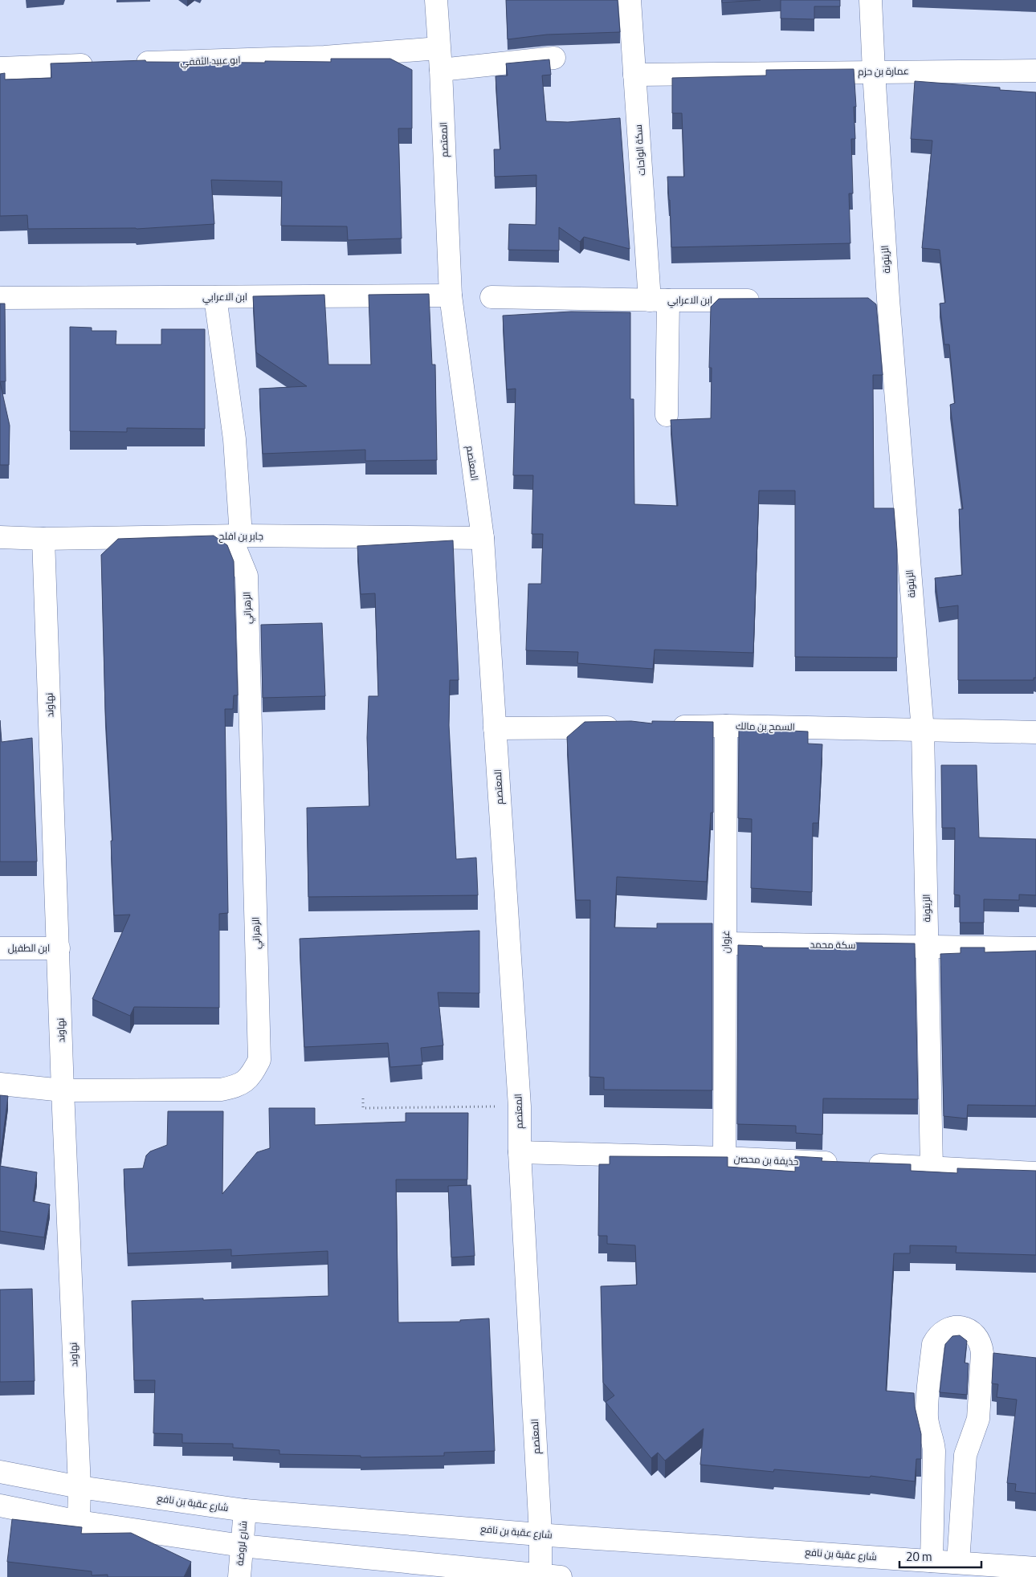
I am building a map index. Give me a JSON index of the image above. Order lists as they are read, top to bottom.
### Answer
{
  "streets": {
    "street": [
      "ابو عبيد الثقفي",
      "عمارة بن حزم",
      "المعتصم",
      "سكة الواحات",
      "الزيتونة",
      "ابن الاعرابي",
      "جابر بن افلح",
      "الزهراني",
      "نهاوند",
      "السمح بن مالك",
      "غزوان",
      "سكة محمد",
      "ابن الطفيل",
      "حذيفة بن محصن",
      "شارع عقبة بن نافع",
      "شارع لروضة"
    ]
  },
  "crossings": [
    ["ابو عبيد الثقفي", "المعتصم"],
    ["عمارة بن حزم", "سكة الواحات"],
    ["عمارة بن حزم", "الزيتونة"],
    ["المعتصم", "ابن الاعرابي"],
    ["المعتصم", "جابر بن افلح"],
    ["المعتصم", "حذيفة بن محصن"],
    ["المعتصم", "شارع عقبة بن نافع"],
    ["سكة الواحات", "ابن الاعرابي"],
    ["الزيتونة", "السمح بن مالك"],
    ["الزيتونة", "سكة محمد"],
    ["الزيتونة", "حذيفة بن محصن"],
    ["ابن الاعرابي", "الزهراني"],
    ["جابر بن افلح", "الزهراني"],
    ["جابر بن افلح", "نهاوند"],
    ["الزهراني", "نهاوند"],
    ["نهاوند", "ابن الطفيل"],
    ["نهاوند", "شارع عقبة بن نافع"],
    ["السمح بن مالك", "غزوان"],
    ["غزوان", "سكة محمد"],
    ["غزوان", "حذيفة بن محصن"],
    ["شارع عقبة بن نافع", "شارع لروضة"]
  ],
  "scale_bar": "20 m"
}
